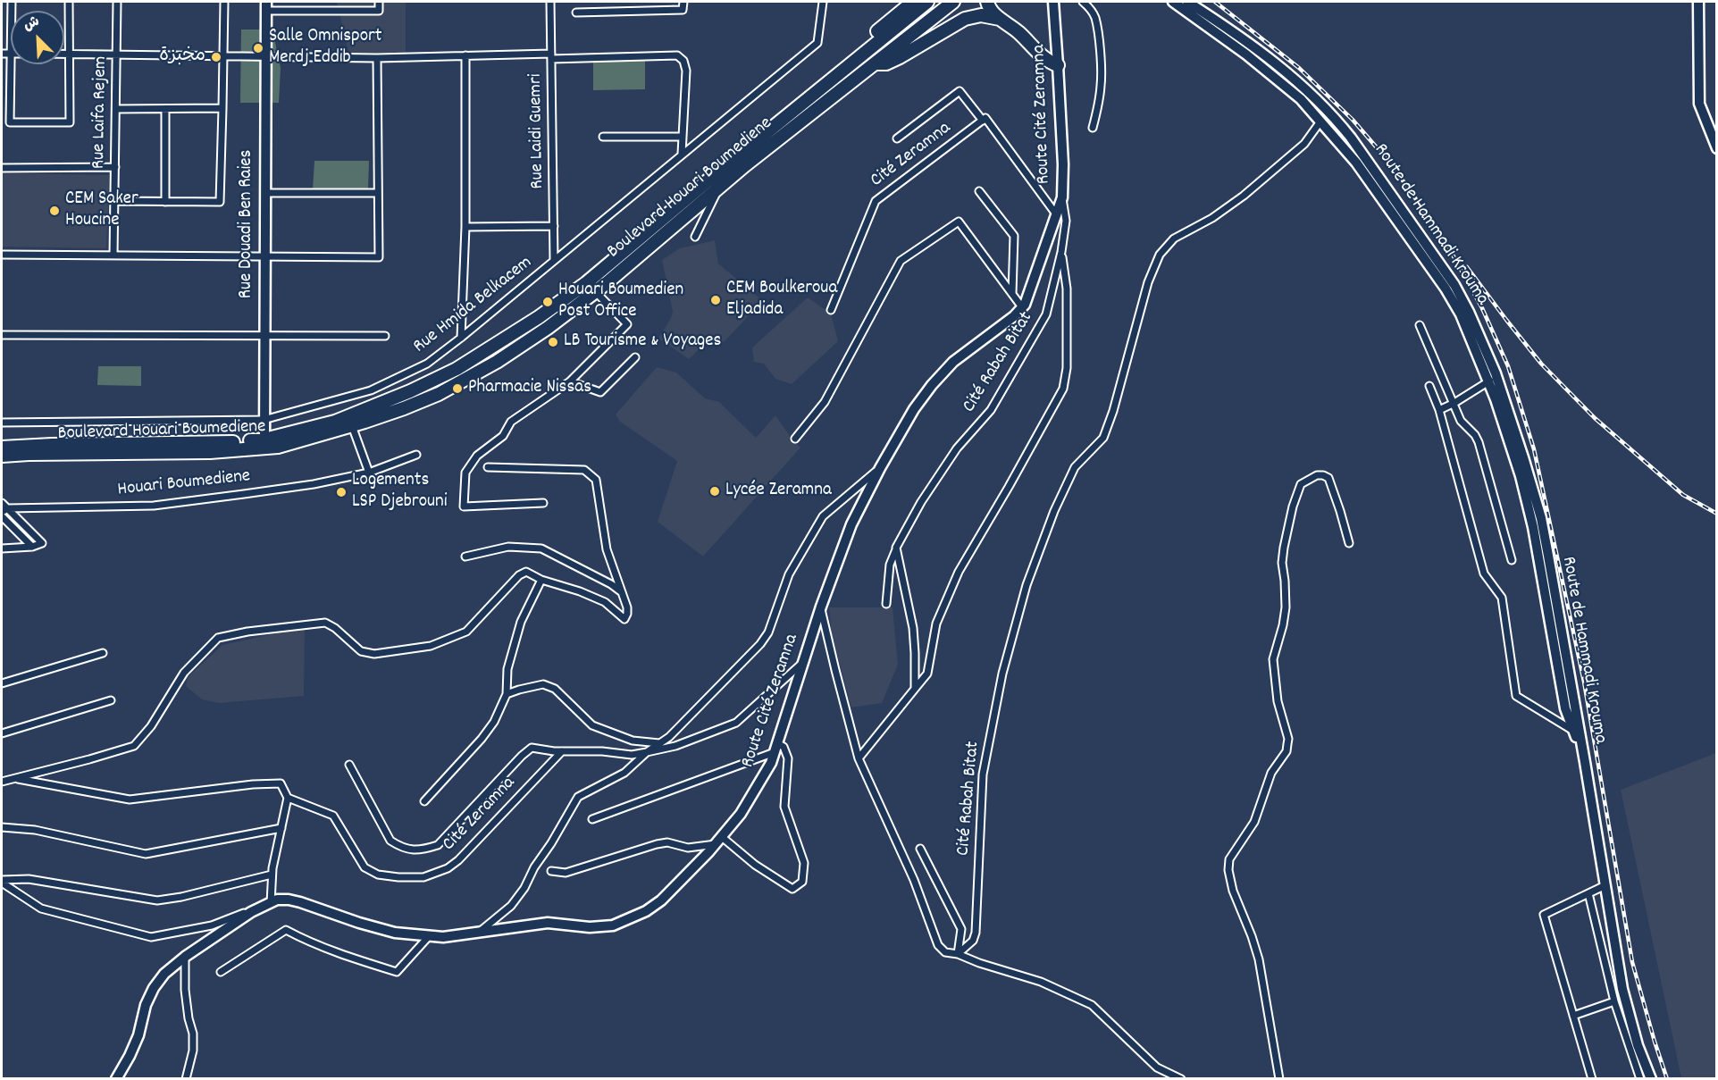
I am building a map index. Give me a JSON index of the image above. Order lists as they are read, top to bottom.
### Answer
{
  "streets": {
    "highway": ["Boulevard Houari Boumediene"],
    "street": [
      "Rue Laifa Rejem",
      "Route Cité Zeramna",
      "Rue Laidi Guemri",
      "Cité Zeramna",
      "Rue Douadi Ben Raies",
      "Route de Hammadi Krouma",
      "Rue Hmida Belkacem",
      "Cité Rabah Bitat",
      "Houari Boumediene"
    ]
  },
  "crossings": [
    ["Route Cité Zeramna", "Cité Zeramna"],
    ["Route Cité Zeramna", "Cité Rabah Bitat"],
    ["Rue Laidi Guemri", "Rue Hmida Belkacem"],
    ["Boulevard Houari Boumediene", "Rue Douadi Ben Raies"],
    ["Rue Douadi Ben Raies", "Rue Hmida Belkacem"],
    ["Route de Hammadi Krouma", "Cité Rabah Bitat"]
  ],
  "places": [
    "Salle Omnisport Merdj Eddib",
    "مخبزة",
    "CEM Saker Houcine",
    "CEM Boulkeroua Eljadida",
    "Houari Boumedien Post Office",
    "LB Tourisme & Voyages",
    "Pharmacie Nissas",
    "Lycée Zeramna",
    "Logements LSP Djebrouni"
  ],
  "north": "top left"
}
